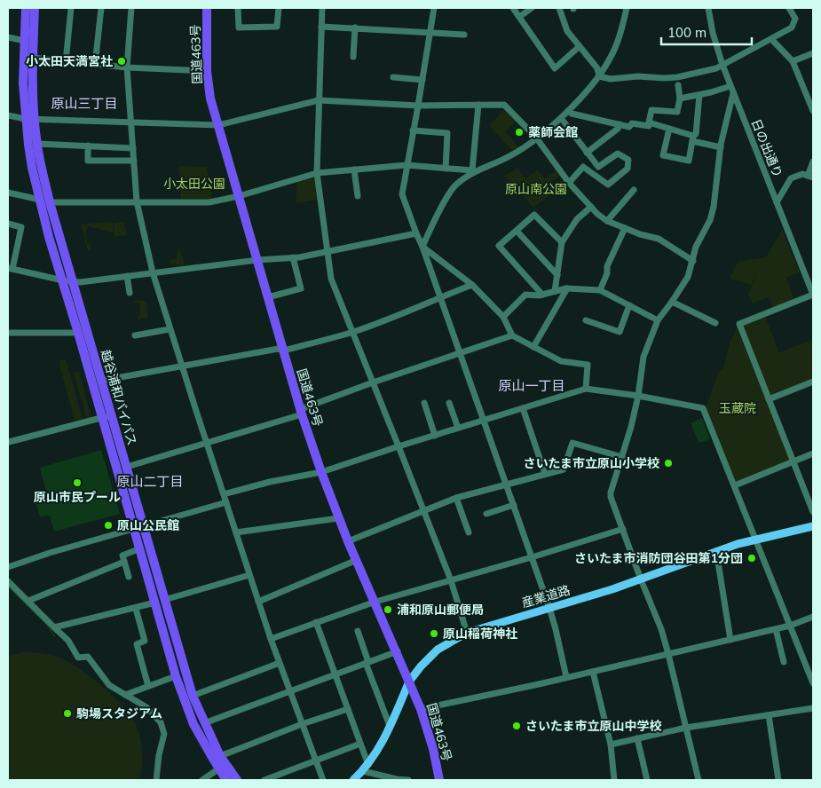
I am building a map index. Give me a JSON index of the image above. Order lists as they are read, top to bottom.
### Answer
{
  "streets": {
    "highway": ["国道463号", "越谷浦和バイパス"],
    "main road": ["産業道路"],
    "street": ["日の出通り"]
  },
  "crossings": [
    ["国道463号", "産業道路"]
  ],
  "districts": ["原山三丁目", "原山一丁目", "原山二丁目"],
  "parks": ["小太田公園", "原山南公園", "玉蔵院"],
  "places": [
    "小太田天満宮社",
    "薬師会館",
    "さいたま市立原山小学校",
    "原山市民プール",
    "原山公民館",
    "さいたま市消防団谷田第1分団",
    "浦和原山郵便局",
    "原山稲荷神社",
    "駒場スタジアム",
    "さいたま市立原山中学校"
  ],
  "scale_bar": "100 m"
}
